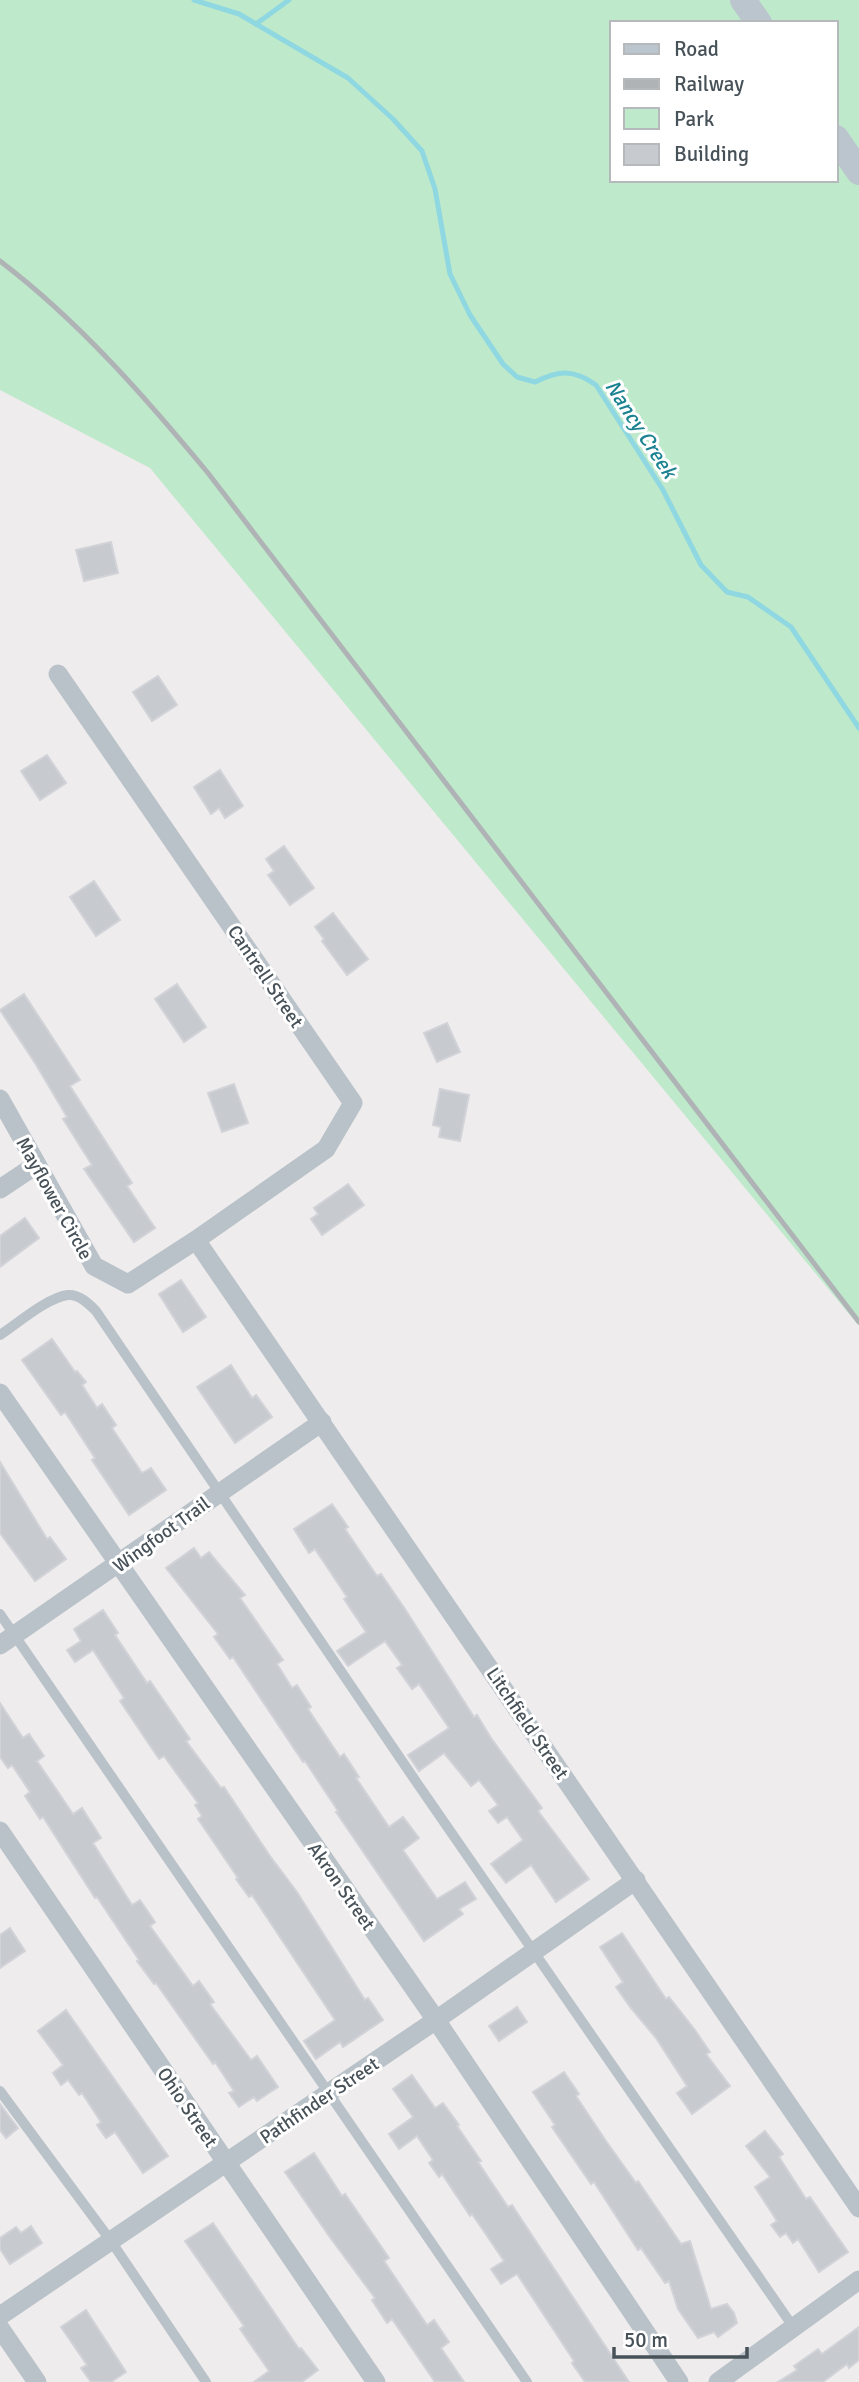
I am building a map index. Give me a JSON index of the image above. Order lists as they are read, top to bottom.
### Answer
{
  "streets": {
    "street": [
      "Cantrell Street",
      "Mayflower Circle",
      "Wingfoot Trail",
      "Litchfield Street",
      "Akron Street",
      "Pathfinder Street",
      "Ohio Street"
    ]
  },
  "crossings": [
    ["Cantrell Street", "Mayflower Circle"],
    ["Cantrell Street", "Litchfield Street"],
    ["Mayflower Circle", "Litchfield Street"],
    ["Wingfoot Trail", "Litchfield Street"],
    ["Wingfoot Trail", "Akron Street"],
    ["Litchfield Street", "Pathfinder Street"],
    ["Akron Street", "Pathfinder Street"],
    ["Pathfinder Street", "Ohio Street"]
  ],
  "water": ["Nancy Creek"],
  "legend": [
    "Road",
    "Railway",
    "Park",
    "Building"
  ],
  "scale_bar": "50 m"
}
